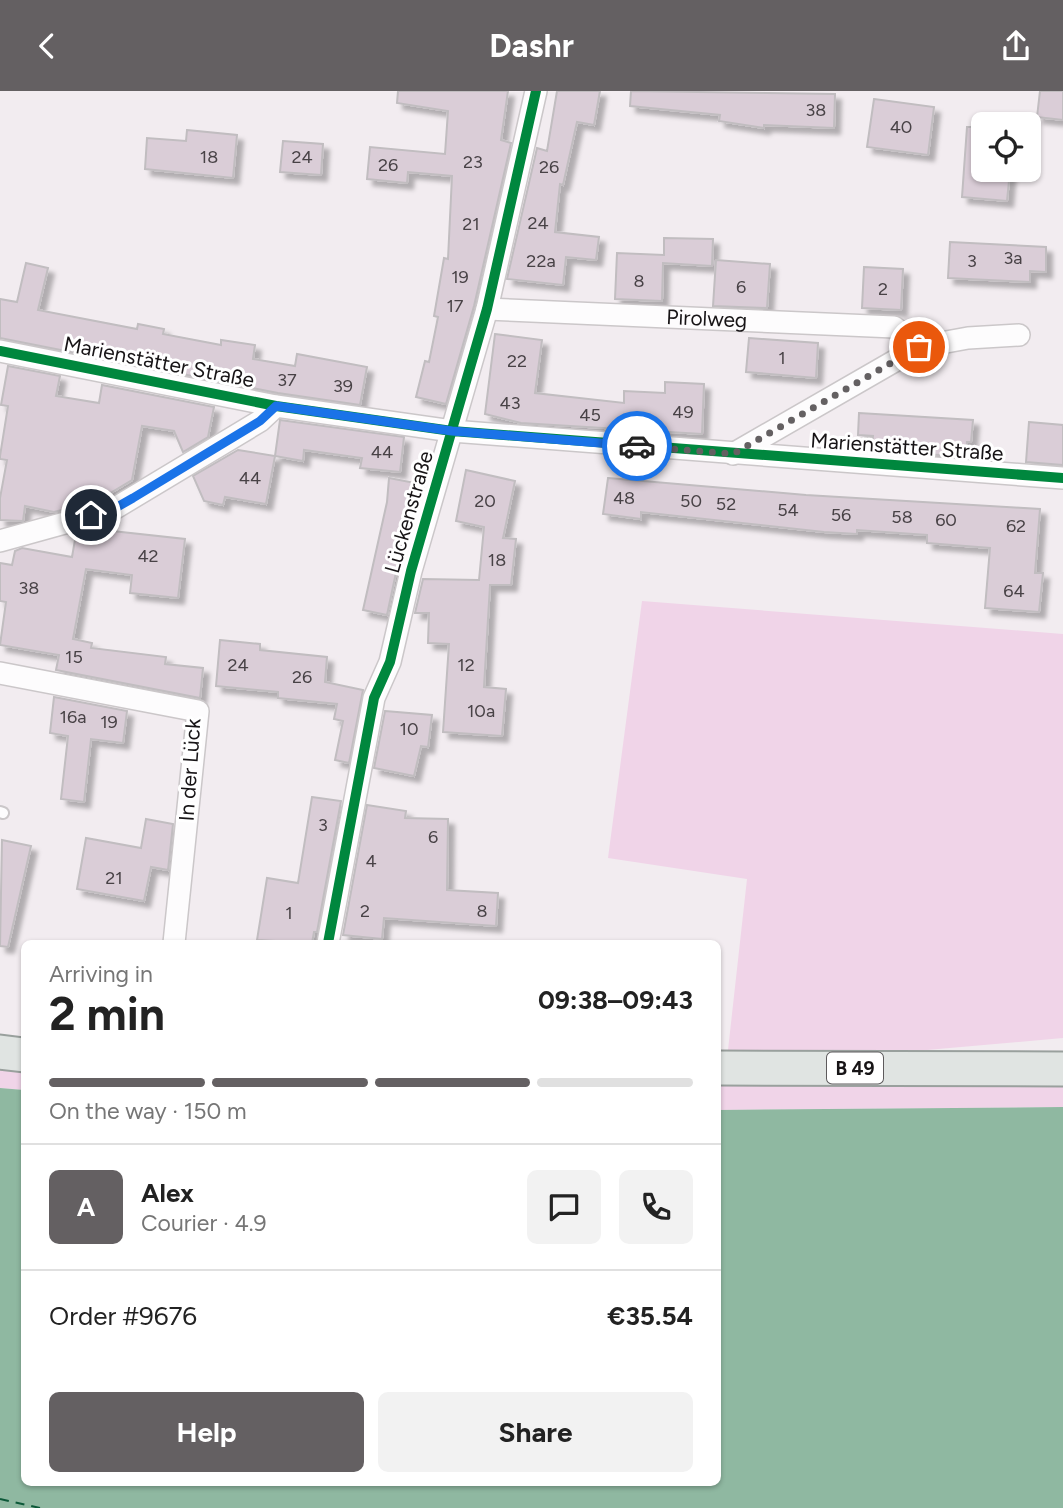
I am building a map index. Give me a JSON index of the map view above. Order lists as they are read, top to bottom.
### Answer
{
  "streets": {
    "main road": ["B 49"],
    "street": [
      "Pirolweg",
      "Marienstätter Straße",
      "Lückenstraße",
      "In der Lück"
    ]
  },
  "crossings": [
    ["Pirolweg", "Lückenstraße"],
    ["Marienstätter Straße", "Lückenstraße"]
  ],
  "house_numbers": [
    "38",
    "40",
    "18",
    "24",
    "23",
    "26",
    "26",
    "24",
    "21",
    "3a",
    "22a",
    "3",
    "19",
    "8",
    "6",
    "2",
    "17",
    "1",
    "22",
    "37",
    "39",
    "43",
    "49",
    "45",
    "44",
    "44",
    "48",
    "20",
    "50",
    "52",
    "54",
    "56",
    "58",
    "60",
    "62",
    "42",
    "18",
    "38",
    "64",
    "15",
    "24",
    "12",
    "26",
    "10a",
    "16a",
    "19",
    "10",
    "3",
    "6",
    "4",
    "21",
    "2",
    "8",
    "1"
  ],
  "page": {
    "header": "Dashr",
    "heading": ["2 min", "Arriving in", "09:38–09:43"],
    "panel": [
      "Alex",
      "Courier · 4.9",
      "Order #9676",
      "€35.54"
    ],
    "bar": "On the way · 150 m",
    "round": "A",
    "buttons": ["Help", "Share"]
  }
}
